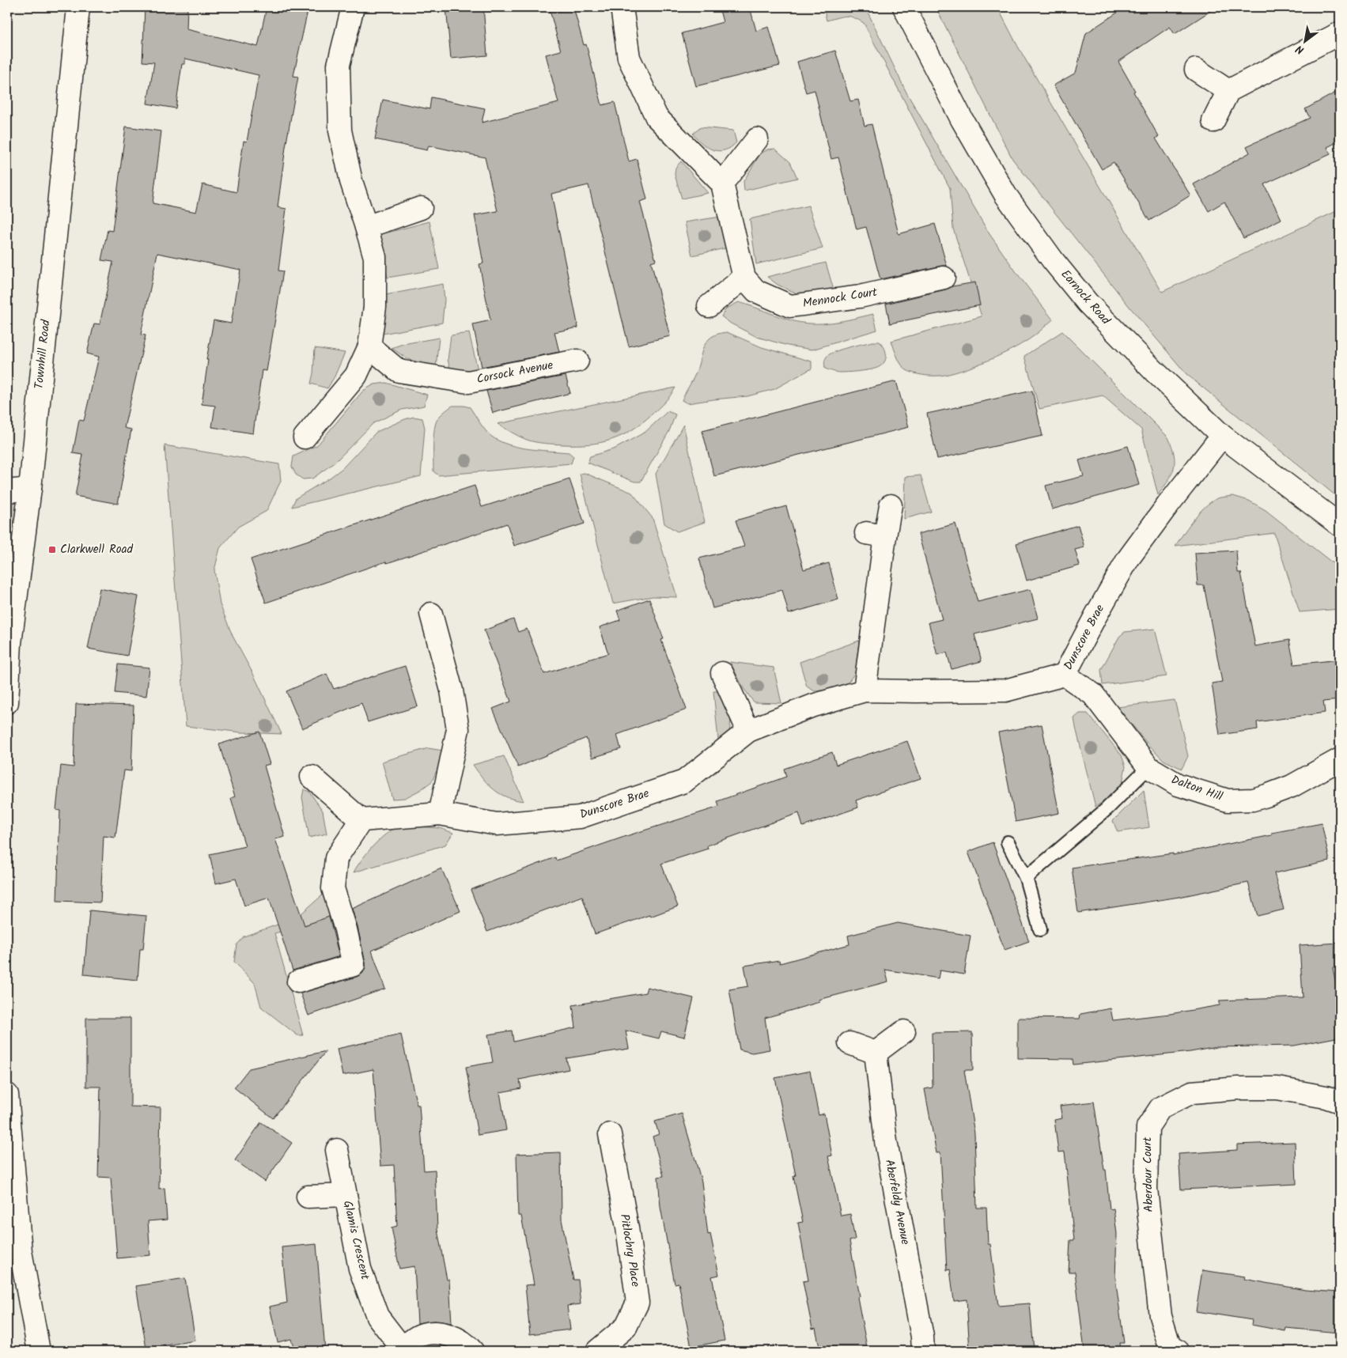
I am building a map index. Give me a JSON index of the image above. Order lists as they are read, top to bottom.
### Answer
{
  "streets": {
    "street": [
      "Earnock Road",
      "Mennock Court",
      "Townhill Road",
      "Corsock Avenue",
      "Dunscore Brae",
      "Dalton Hill",
      "Aberdour Court",
      "Aberfeldy Avenue",
      "Glamis Crescent",
      "Pitlochry Place"
    ]
  },
  "crossings": [
    ["Earnock Road", "Dunscore Brae"],
    ["Dunscore Brae", "Dalton Hill"]
  ],
  "places": {
    "transit": ["Clarkwell Road"]
  },
  "north": "bottom left"
}
